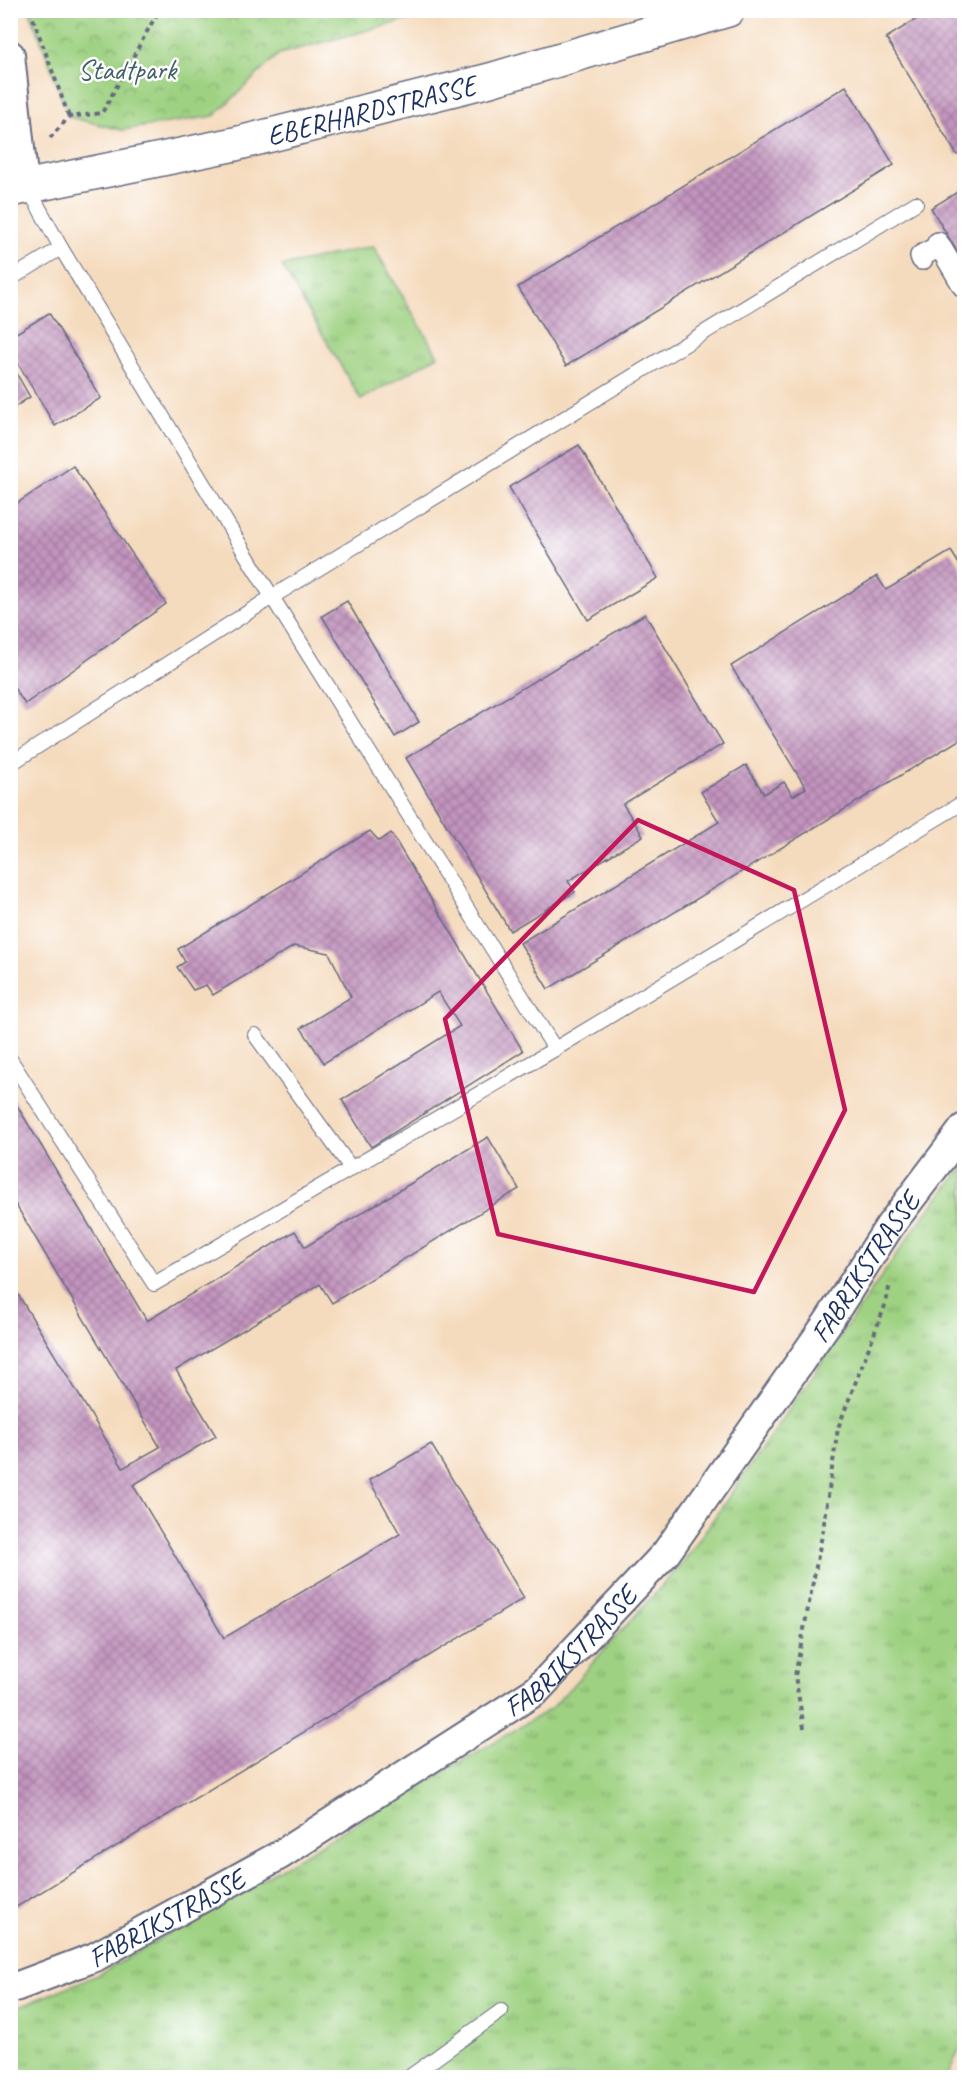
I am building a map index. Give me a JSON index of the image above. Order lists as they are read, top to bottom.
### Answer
{
  "streets": {
    "main road": ["EBERHARDSTRASSE"],
    "street": ["FABRIKSTRASSE"]
  },
  "parks": ["Stadtpark"]
}
